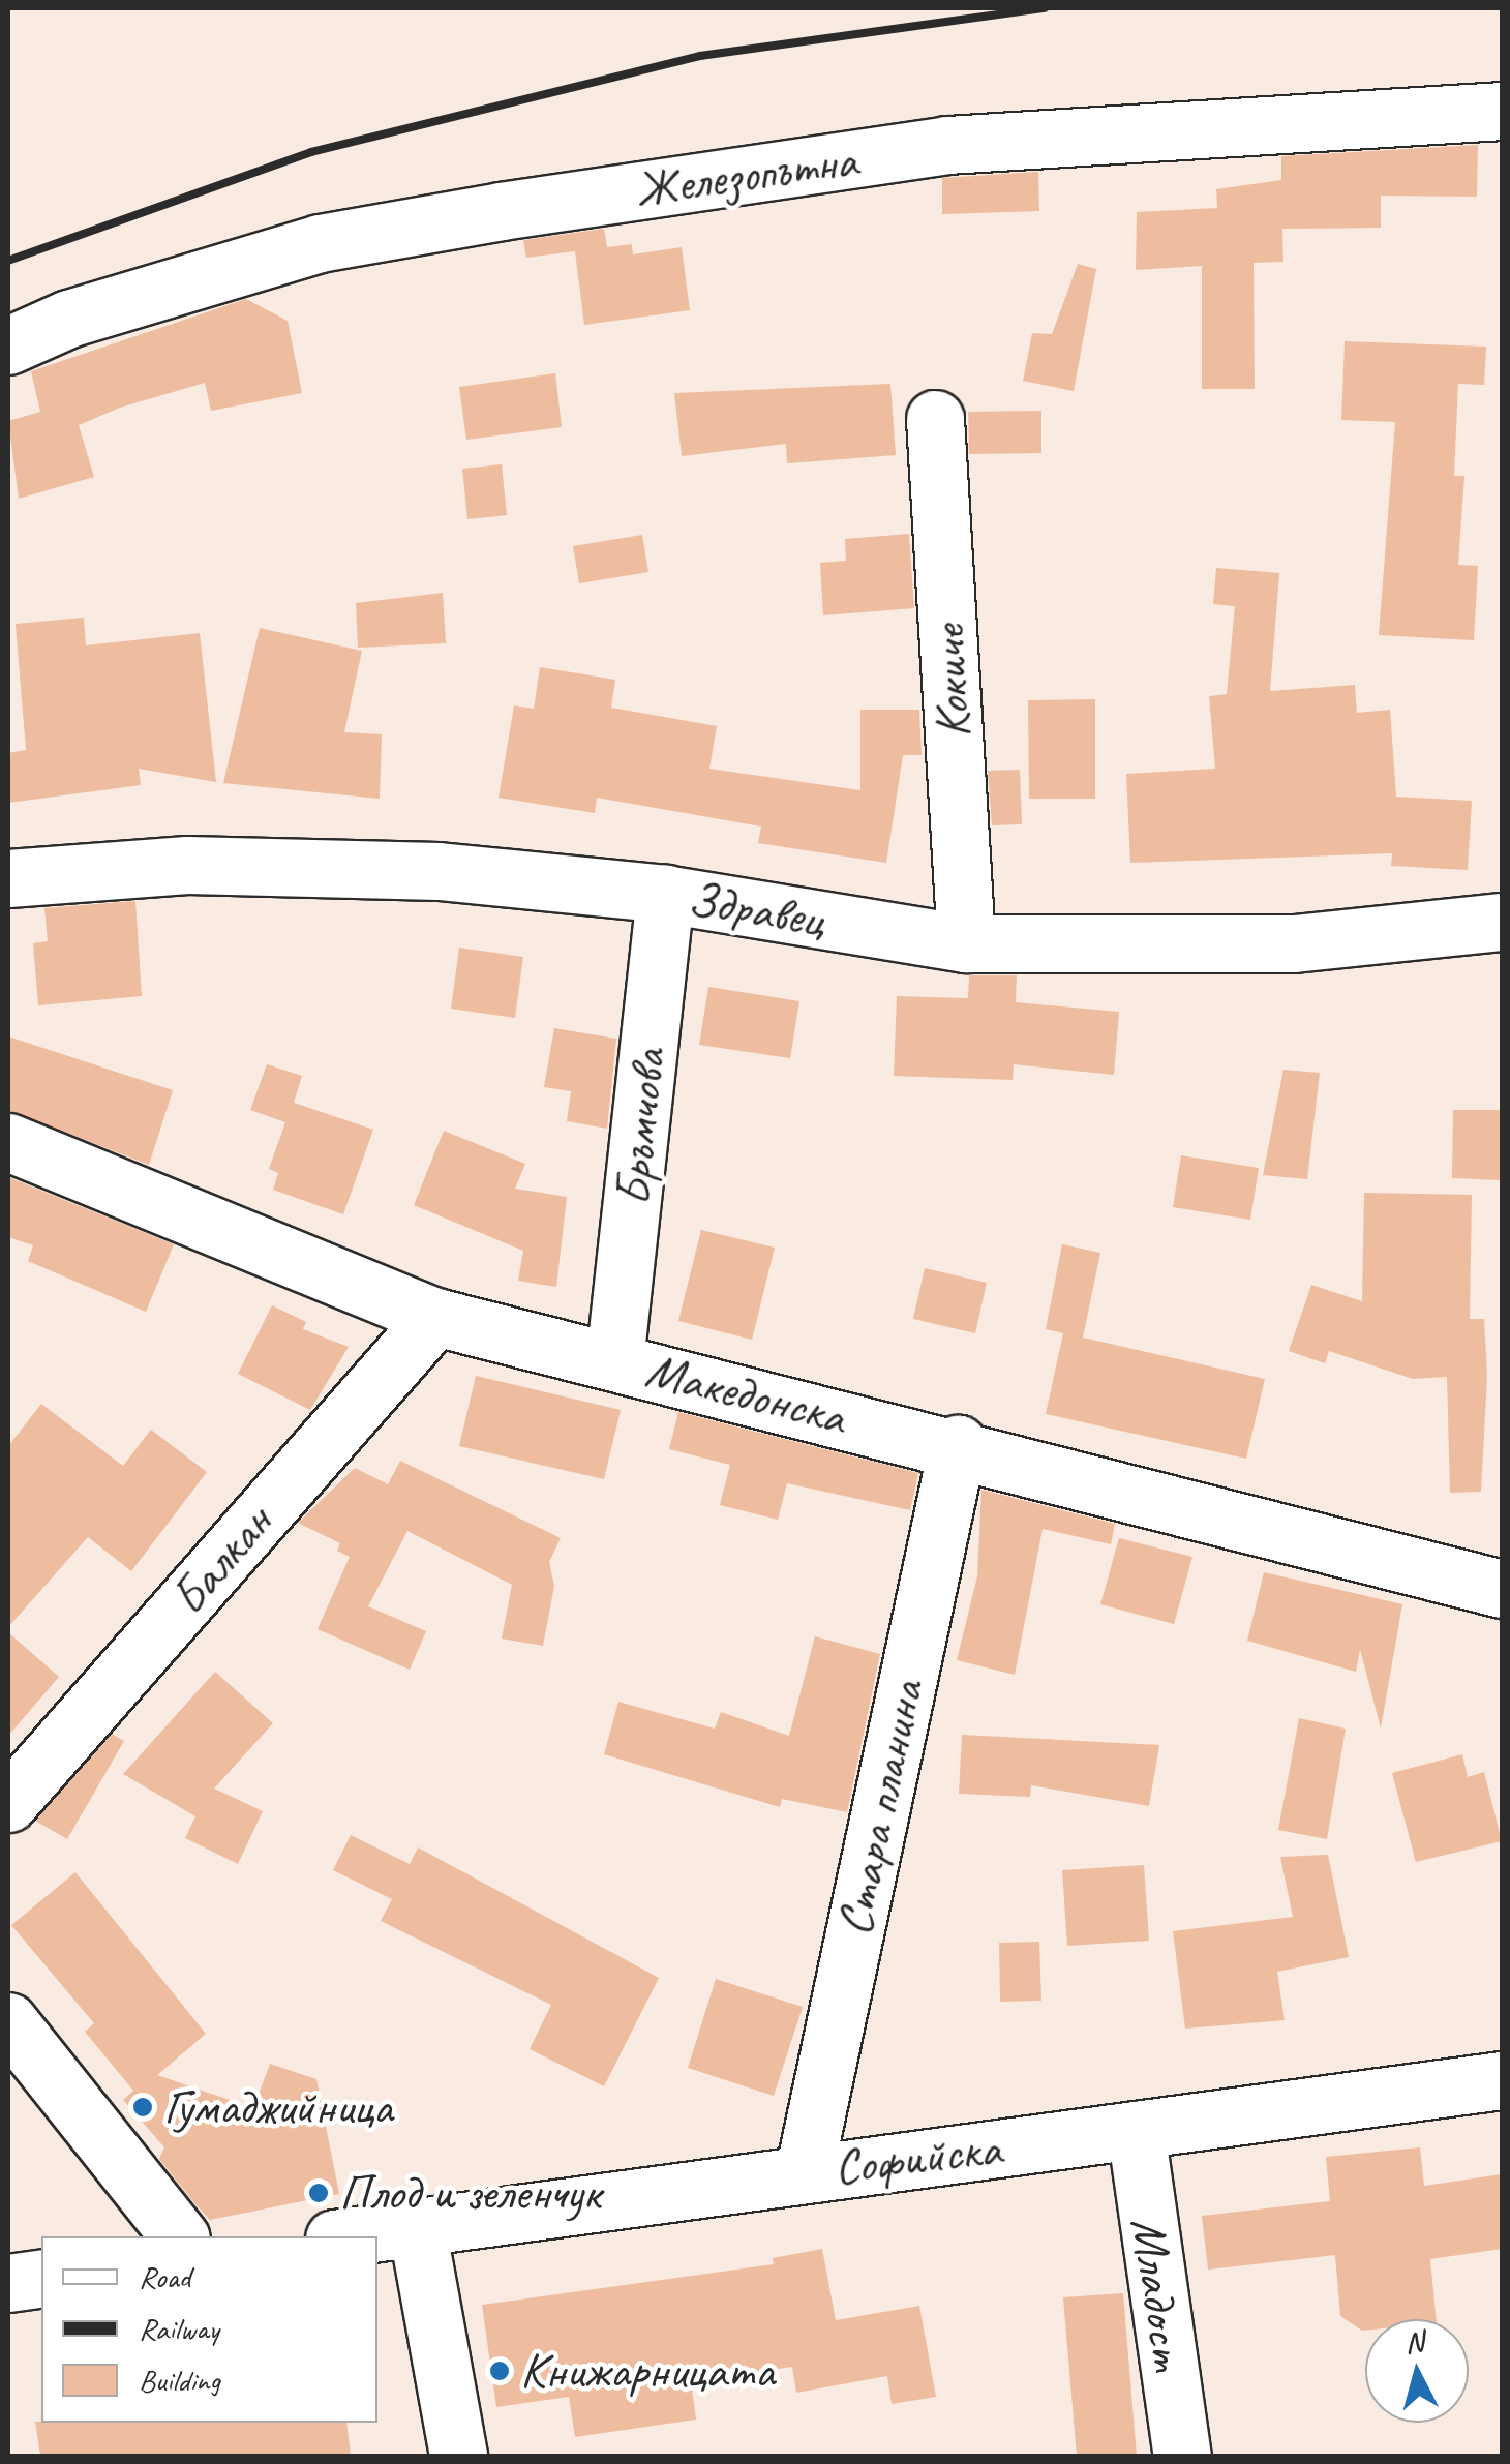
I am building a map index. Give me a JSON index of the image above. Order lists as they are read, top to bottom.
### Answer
{
  "streets": {
    "street": [
      "Железопътна",
      "Кокиче",
      "Здравец",
      "Бръмчова",
      "Македонска",
      "Балкан",
      "Стара планина",
      "Софийска",
      "Младост"
    ]
  },
  "crossings": [
    ["Кокиче", "Здравец"],
    ["Здравец", "Бръмчова"],
    ["Бръмчова", "Македонска"],
    ["Македонска", "Балкан"],
    ["Македонска", "Стара планина"],
    ["Стара планина", "Софийска"],
    ["Софийска", "Младост"]
  ],
  "places": ["Гумаджийница", "Плод и зеленчук", "Книжарницата"],
  "legend": ["Road", "Railway", "Building"],
  "north": "top"
}
